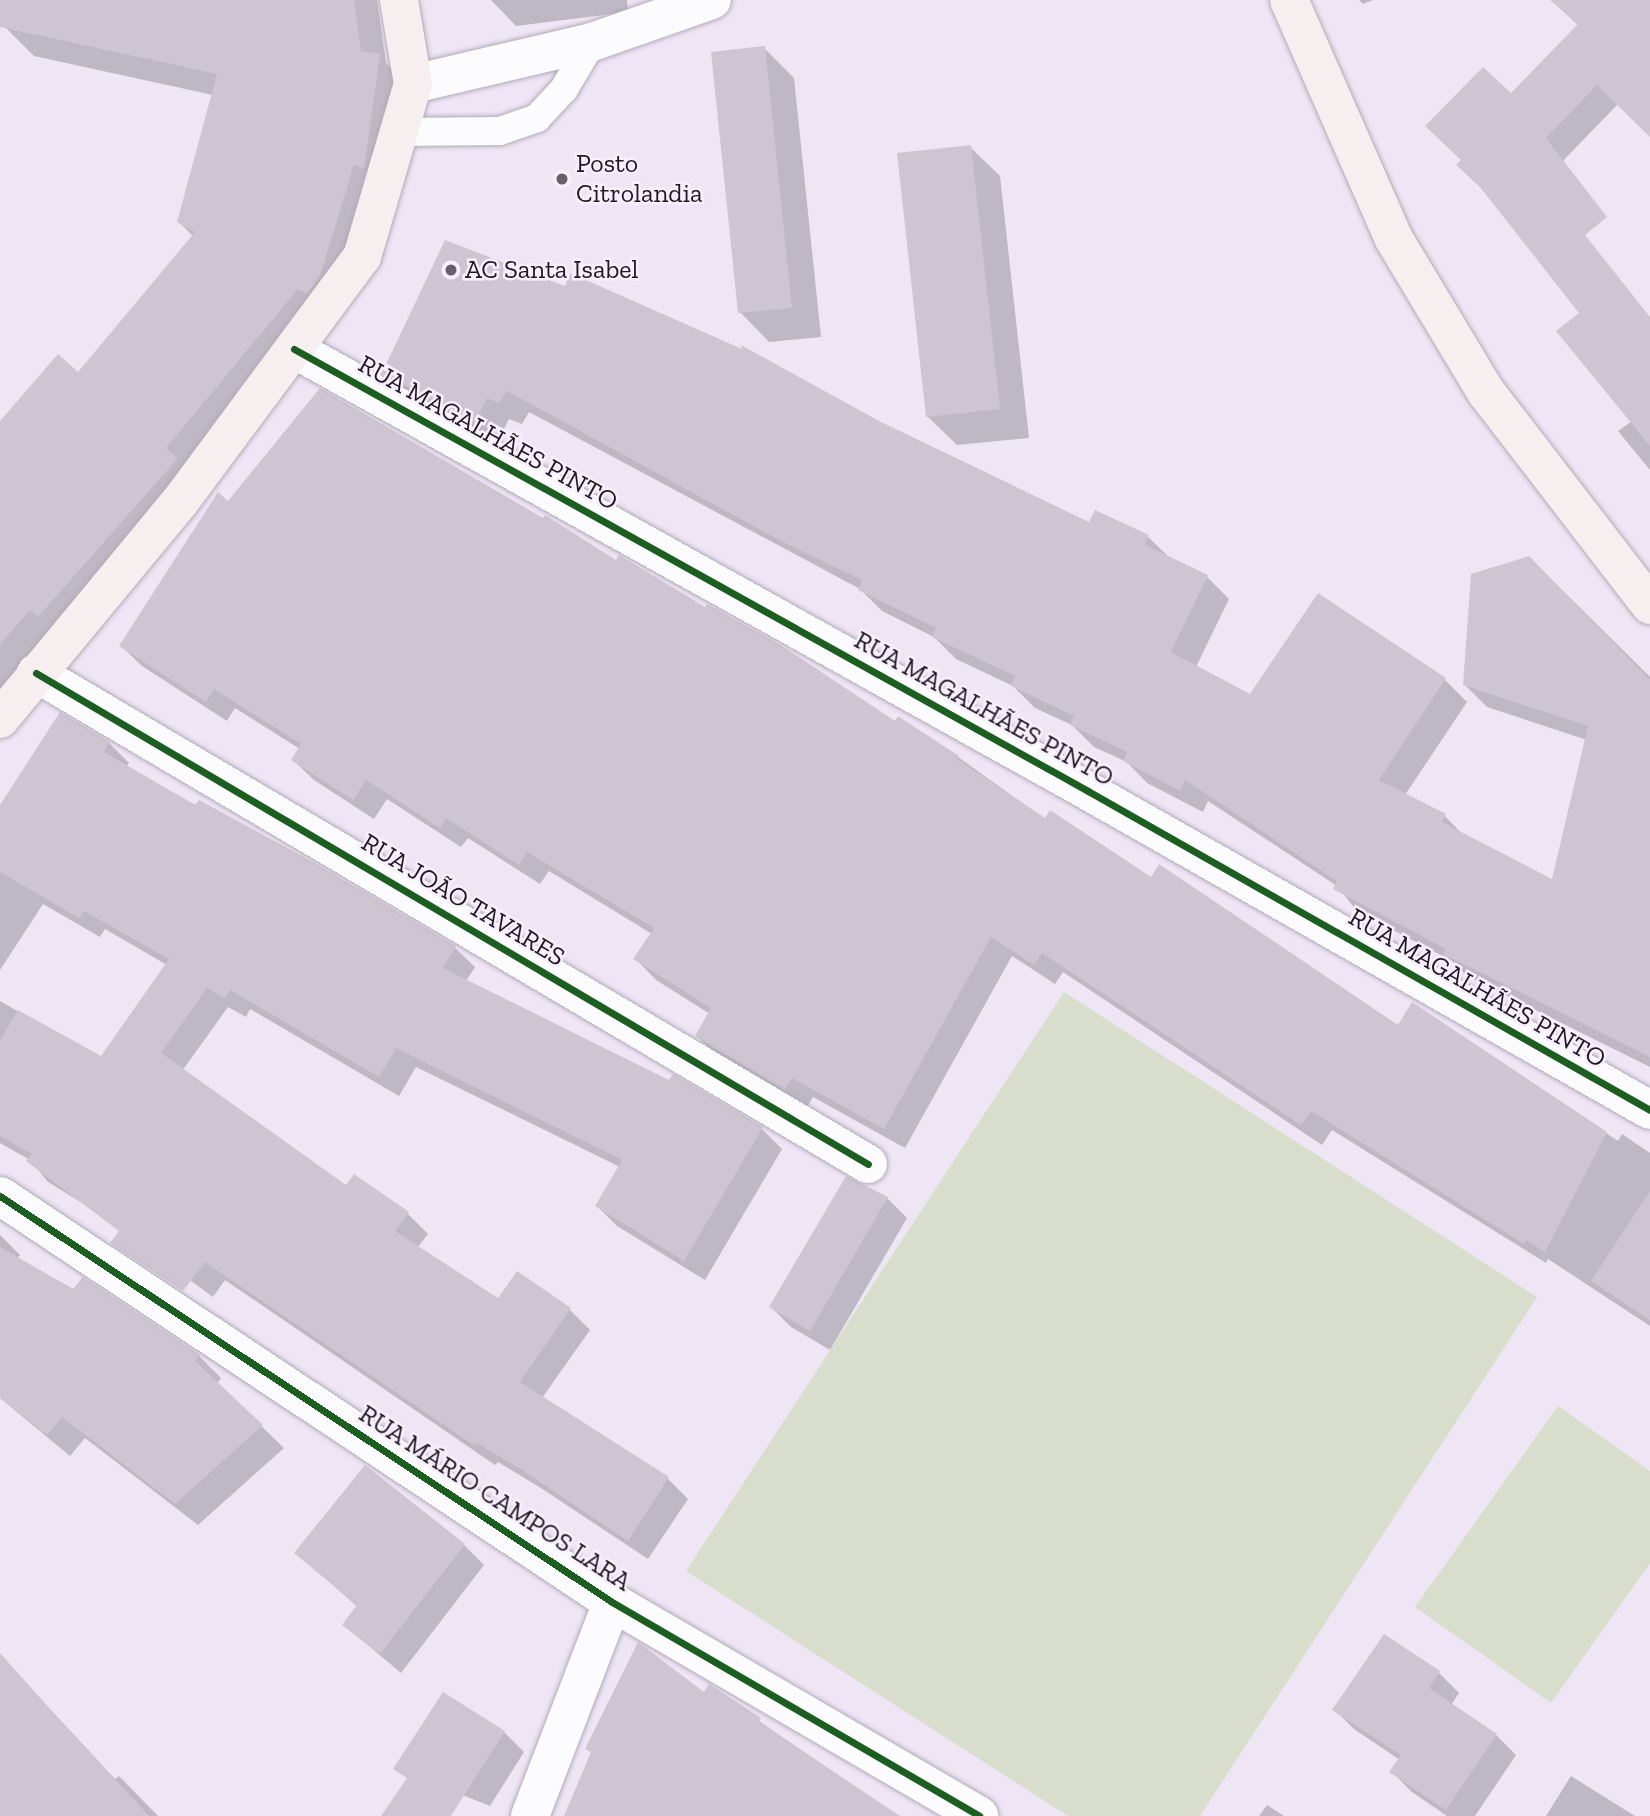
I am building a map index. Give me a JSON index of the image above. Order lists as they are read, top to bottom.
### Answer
{
  "streets": {
    "street": ["RUA MAGALHÃES PINTO", "RUA JOÃO TAVARES", "RUA MÁRIO CAMPOS LARA"]
  },
  "places": ["Posto Citrolandia", "AC Santa Isabel"]
}
